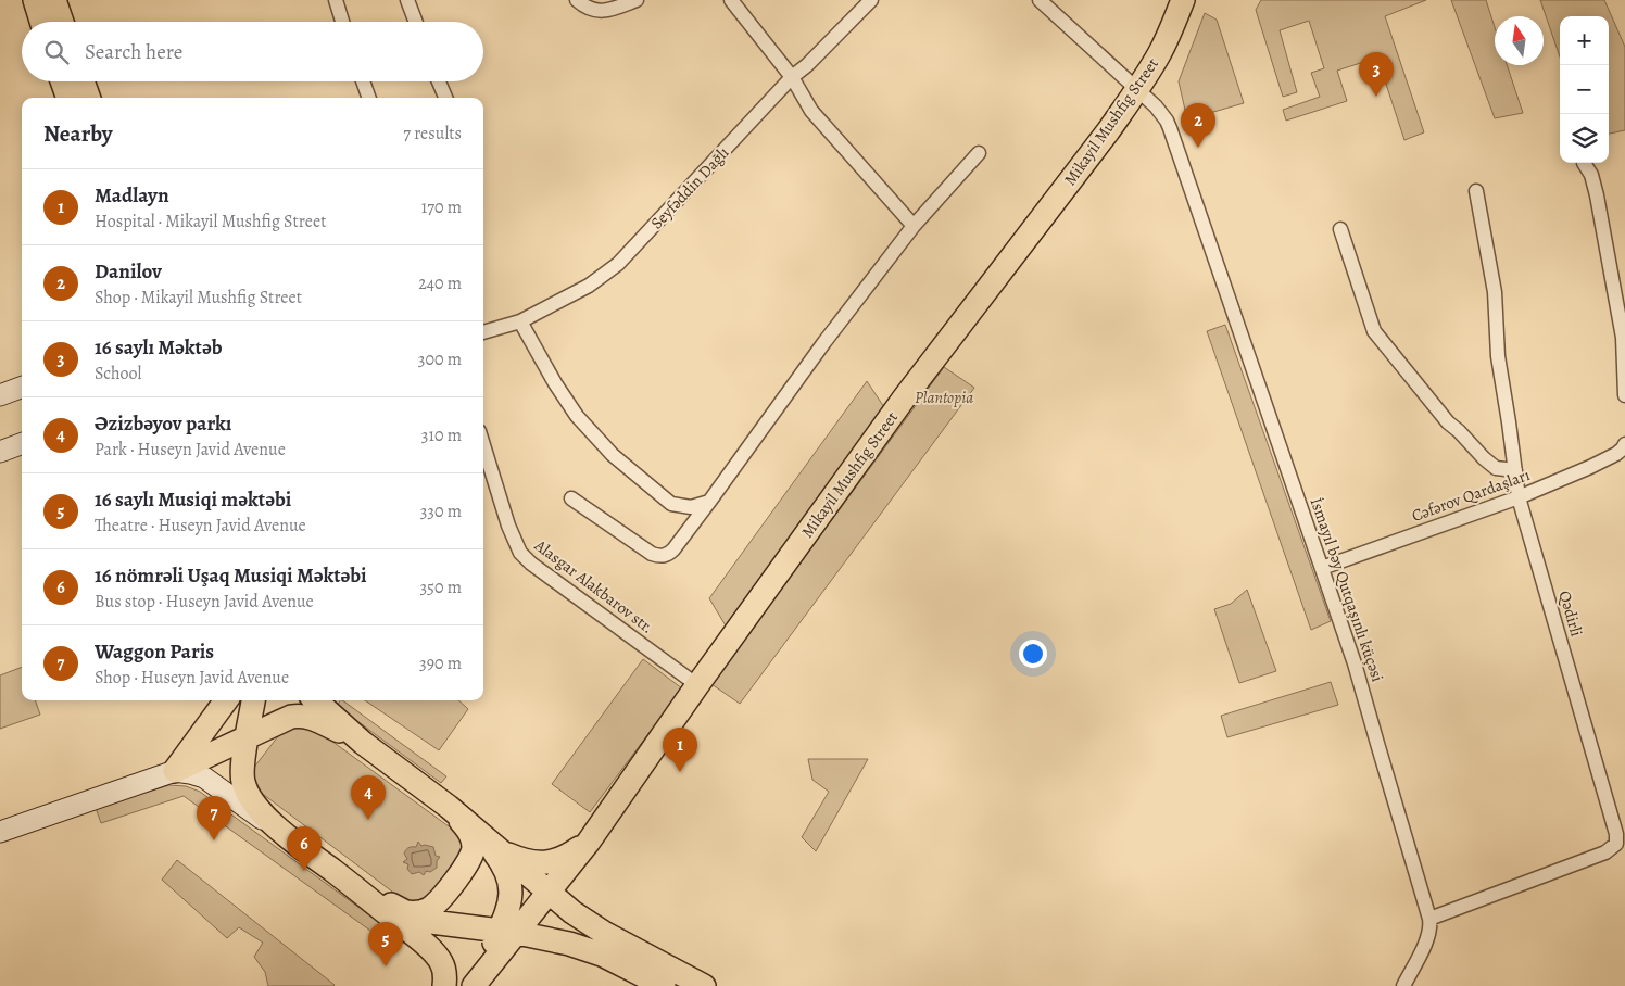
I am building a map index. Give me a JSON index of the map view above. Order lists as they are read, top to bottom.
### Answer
{
  "streets": {
    "main road": ["Mikayil Mushfig Street"],
    "street": [
      "Seyfəddin Dağlı",
      "Cəfərov Qardaşları",
      "Alasgar Alakbarov str.",
      "İsmayıl bəy Qutqaşınlı küçəsi",
      "Qədirli"
    ]
  },
  "crossings": [
    ["Mikayil Mushfig Street", "Alasgar Alakbarov str."],
    ["Mikayil Mushfig Street", "İsmayıl bəy Qutqaşınlı küçəsi"],
    ["Cəfərov Qardaşları", "İsmayıl bəy Qutqaşınlı küçəsi"],
    ["Cəfərov Qardaşları", "Qədirli"],
    ["İsmayıl bəy Qutqaşınlı küçəsi", "Qədirli"]
  ],
  "parks": ["Plantopia"],
  "north": "top",
  "page": {
    "map_buttons": ["+", "−"],
    "search": "Search here",
    "pins": [
      "3",
      "2",
      "1",
      "4",
      "7",
      "6",
      "5"
    ],
    "heading": ["Nearby", "7 results"],
    "list": [
      {
        "mark": "1",
        "name": "Madlayn",
        "note": "Hospital · Mikayil Mushfig Street",
        "value": "170 m"
      },
      {
        "mark": "2",
        "name": "Danilov",
        "note": "Shop · Mikayil Mushfig Street",
        "value": "240 m"
      },
      {
        "mark": "3",
        "name": "16 saylı Məktəb",
        "note": "School",
        "value": "300 m"
      },
      {
        "mark": "4",
        "name": "Əzizbəyov parkı",
        "note": "Park · Huseyn Javid Avenue",
        "value": "310 m"
      },
      {
        "mark": "5",
        "name": "16 saylı Musiqi məktəbi",
        "note": "Theatre · Huseyn Javid Avenue",
        "value": "330 m"
      },
      {
        "mark": "6",
        "name": "16 nömrəli Uşaq Musiqi Məktəbi",
        "note": "Bus stop · Huseyn Javid Avenue",
        "value": "350 m"
      },
      {
        "mark": "7",
        "name": "Waggon Paris",
        "note": "Shop · Huseyn Javid Avenue",
        "value": "390 m"
      }
    ]
  }
}
